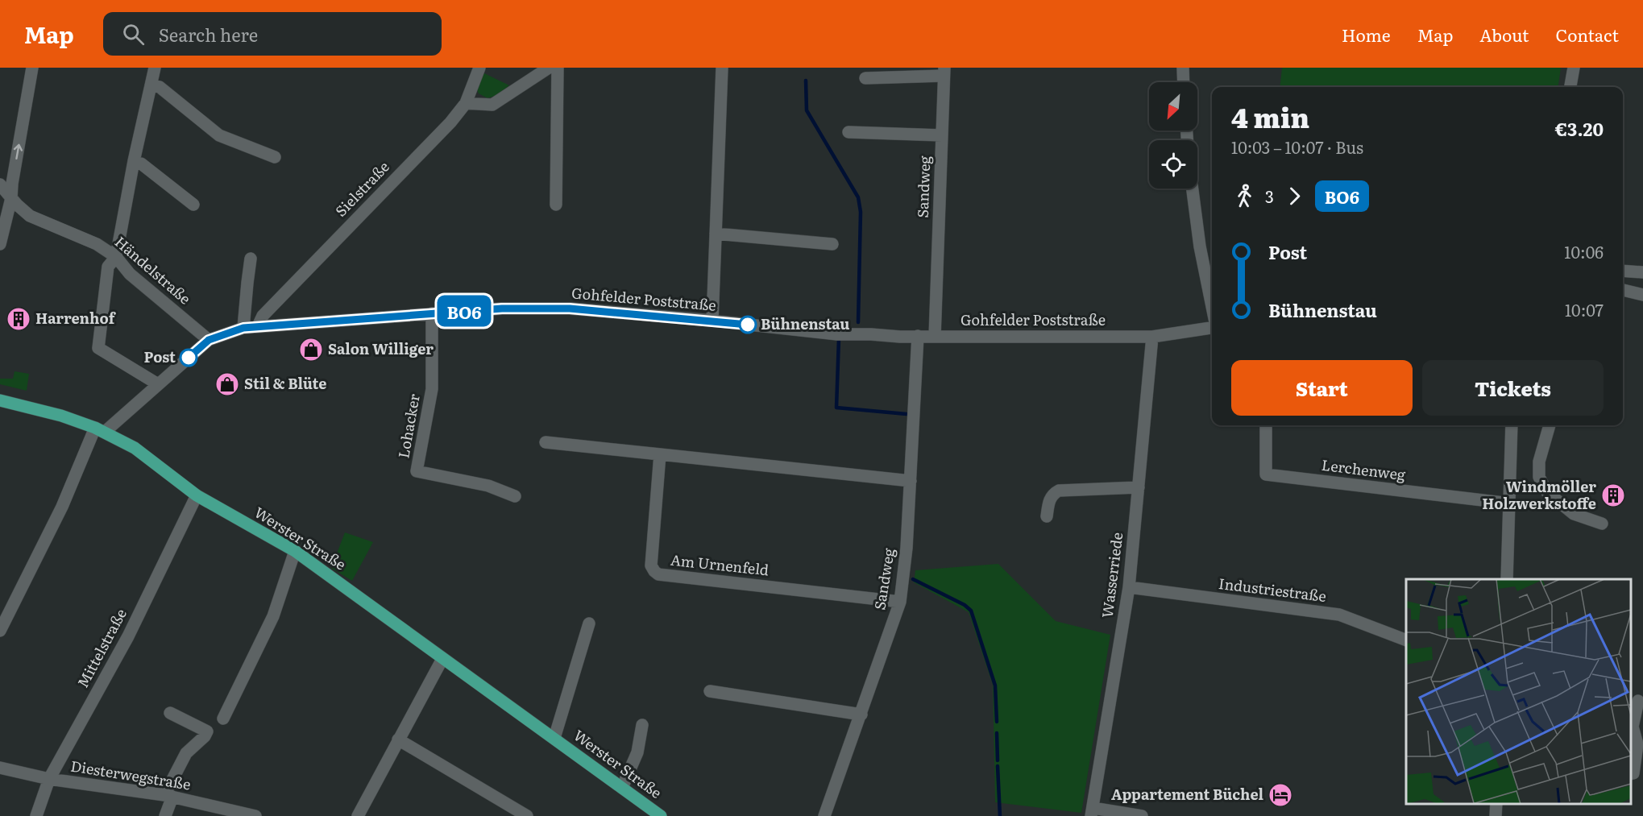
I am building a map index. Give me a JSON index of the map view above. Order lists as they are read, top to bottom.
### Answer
{
  "streets": {
    "main road": ["Werster Straße"],
    "street": [
      "Sandweg",
      "Sielstraße",
      "Händelstraße",
      "Gohfelder Poststraße",
      "Lohacker",
      "Lerchenweg",
      "Am Urnenfeld",
      "Wasserriede",
      "Industriestraße",
      "Mittelstraße",
      "Diesterwegstraße"
    ]
  },
  "crossings": [
    ["Sandweg", "Gohfelder Poststraße"],
    ["Sandweg", "Am Urnenfeld"],
    ["Sielstraße", "Gohfelder Poststraße"],
    ["Händelstraße", "Gohfelder Poststraße"],
    ["Gohfelder Poststraße", "Lohacker"],
    ["Gohfelder Poststraße", "Werster Straße"],
    ["Gohfelder Poststraße", "Wasserriede"],
    ["Werster Straße", "Mittelstraße"],
    ["Wasserriede", "Industriestraße"],
    ["Mittelstraße", "Diesterwegstraße"]
  ],
  "places": {
    "building": ["Harrenhof", "Windmöller Holzwerkstoffe"],
    "other": ["Bühnenstau", "Post"],
    "shop": ["Salon Williger", "Stil & Blüte"],
    "hotel": ["Appartement Büchel"]
  },
  "lines": ["bus line BO6"],
  "north": "bottom left",
  "page": {
    "header": "Map",
    "search": "Search here",
    "nav": [
      "Home",
      "Map",
      "About",
      "Contact"
    ],
    "on_map": "BO6",
    "heading": ["4 min", "10:03 – 10:07 · Bus", "€3.20"],
    "legs": ["3", "BO6"],
    "list": [
      {
        "name": "Post",
        "value": "10:06"
      },
      {
        "name": "Bühnenstau",
        "value": "10:07"
      }
    ],
    "buttons": ["Start", "Tickets"]
  }
}
